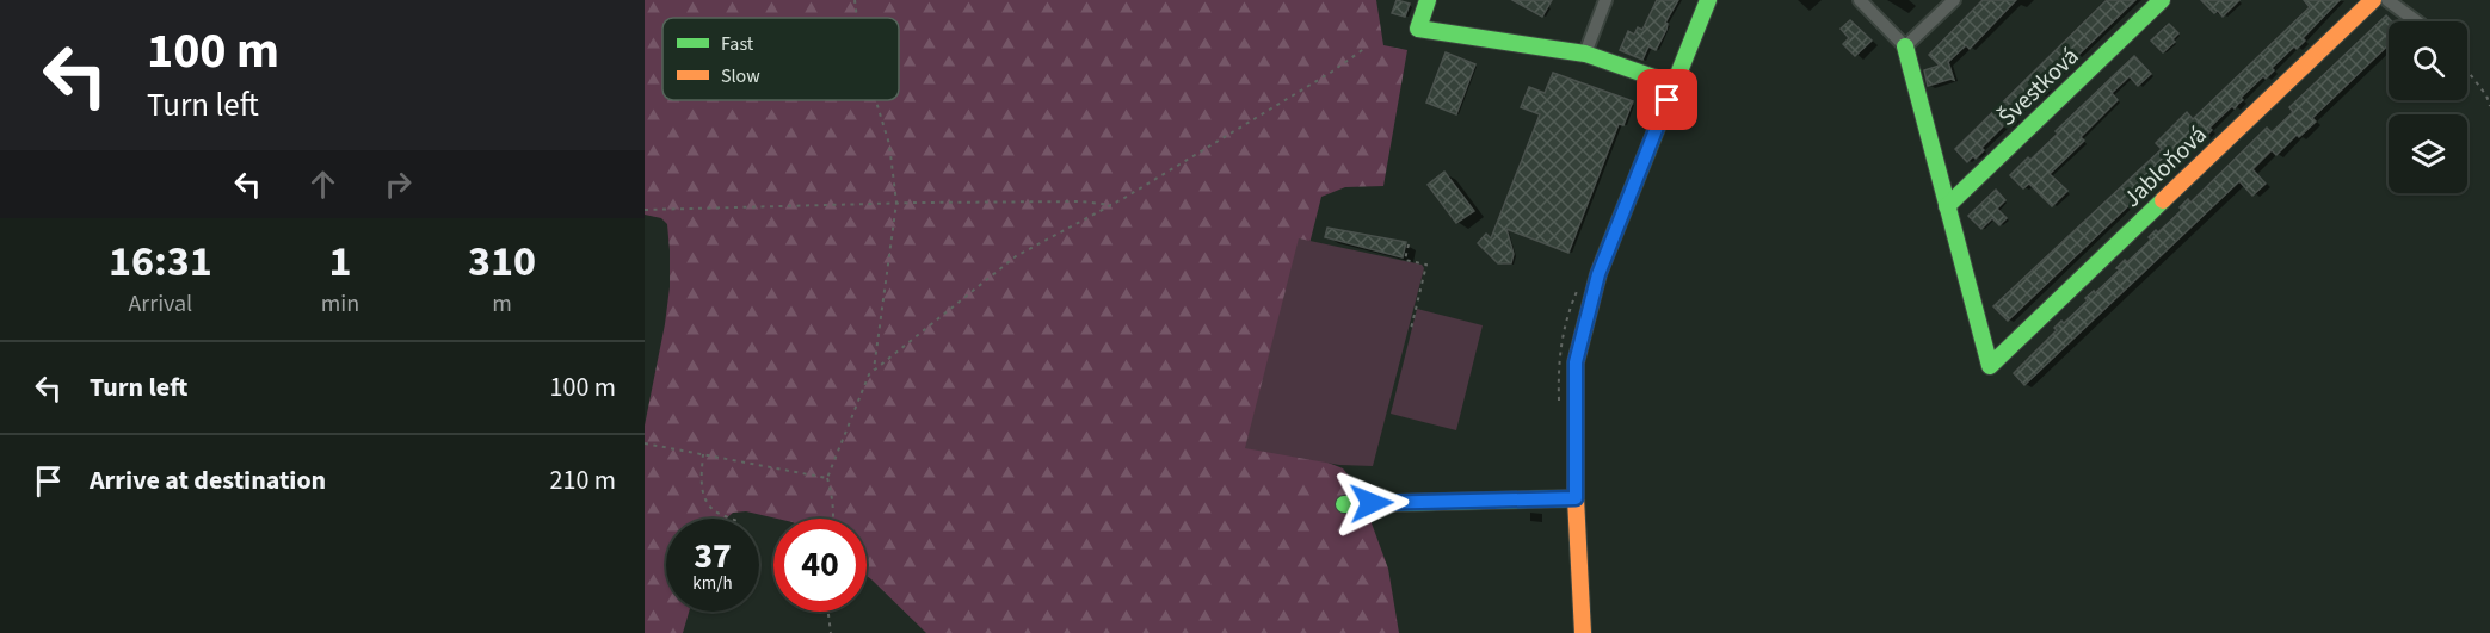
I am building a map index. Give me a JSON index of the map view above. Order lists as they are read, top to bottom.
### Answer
{
  "streets": {
    "street": ["Švestková", "Jabloňová"]
  },
  "crossings": [
    ["Švestková", "Jabloňová"]
  ],
  "legend": ["Fast", "Slow"],
  "page": {
    "turn": ["100 m", "Turn left"],
    "eta": [
      "16:31",
      "Arrival",
      "1",
      "min",
      "310",
      "m"
    ],
    "list": [
      {
        "name": "Turn left",
        "value": "100 m"
      },
      {
        "name": "Arrive at destination",
        "value": "210 m"
      }
    ],
    "speed": "37 km/h",
    "limit": "40"
  }
}
